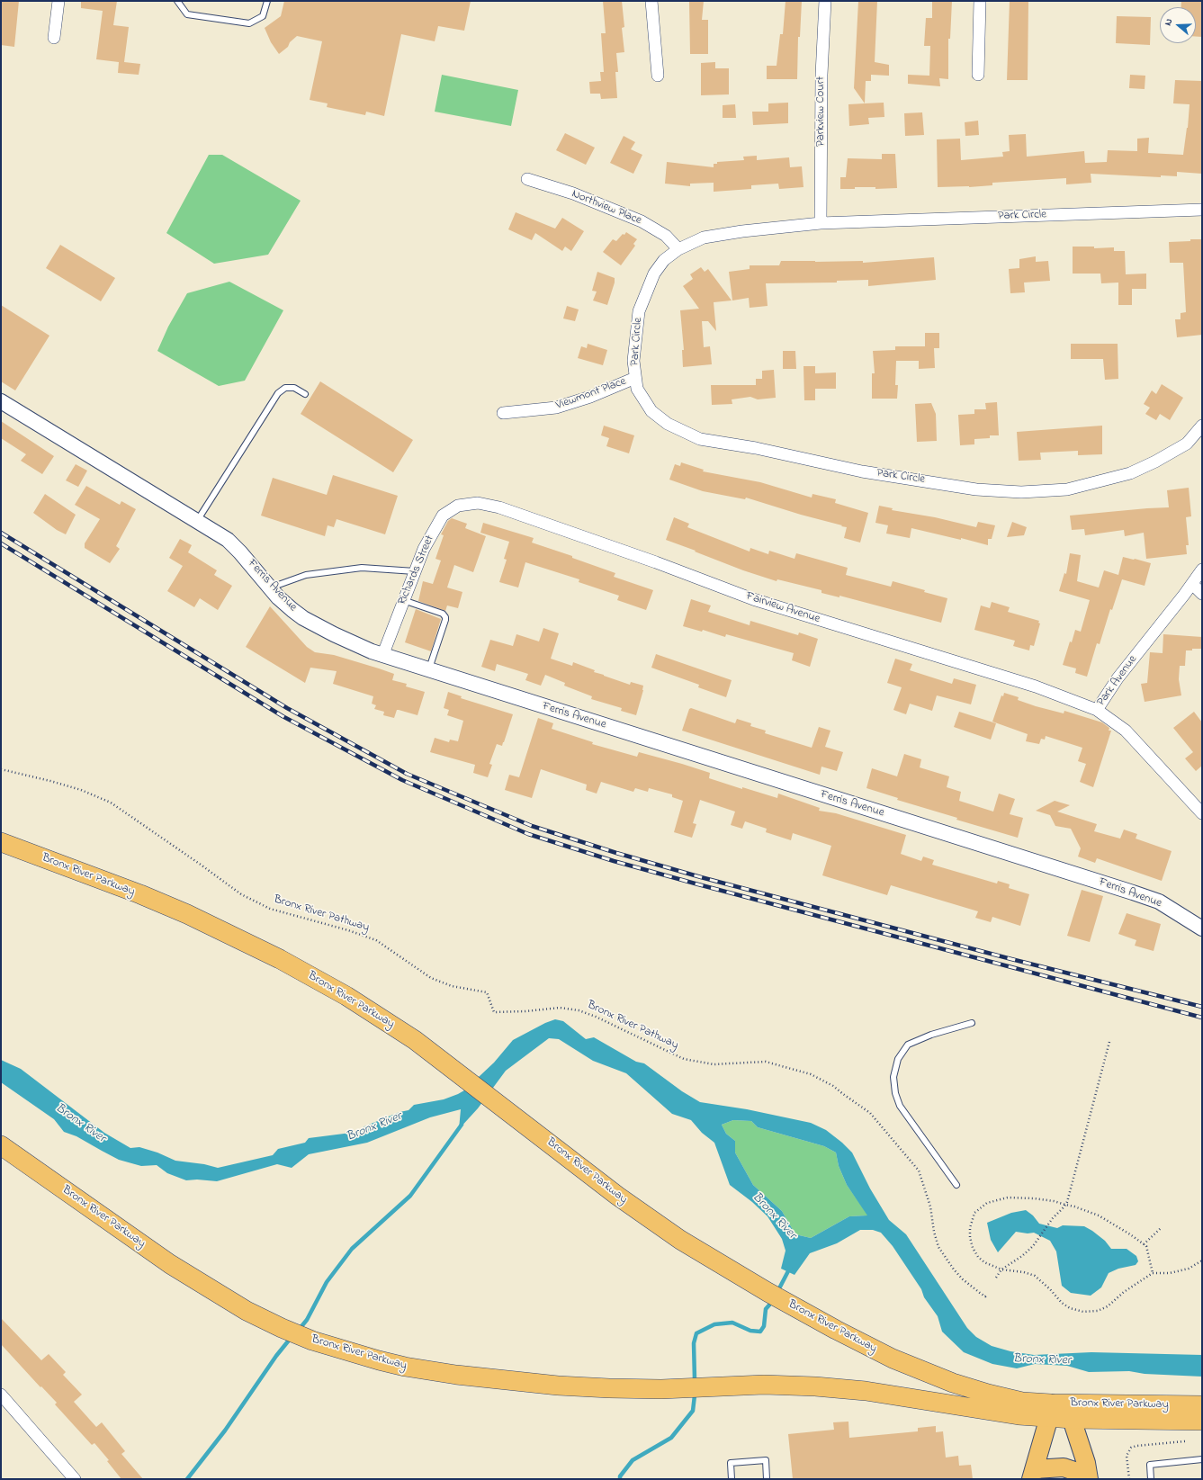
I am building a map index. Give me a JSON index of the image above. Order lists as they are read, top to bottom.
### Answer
{
  "streets": {
    "highway": ["Bronx River Parkway"],
    "street": [
      "Parkview Court",
      "Northview Place",
      "Park Circle",
      "Viewmont Place",
      "Richards Street",
      "Ferris Avenue",
      "Fairview Avenue",
      "Park Avenue"
    ],
    "path": ["Bronx River Pathway"]
  },
  "crossings": [
    ["Parkview Court", "Park Circle"],
    ["Northview Place", "Park Circle"],
    ["Park Circle", "Viewmont Place"],
    ["Richards Street", "Ferris Avenue"],
    ["Richards Street", "Fairview Avenue"],
    ["Fairview Avenue", "Park Avenue"]
  ],
  "water": ["Bronx River"],
  "north": "left"
}
